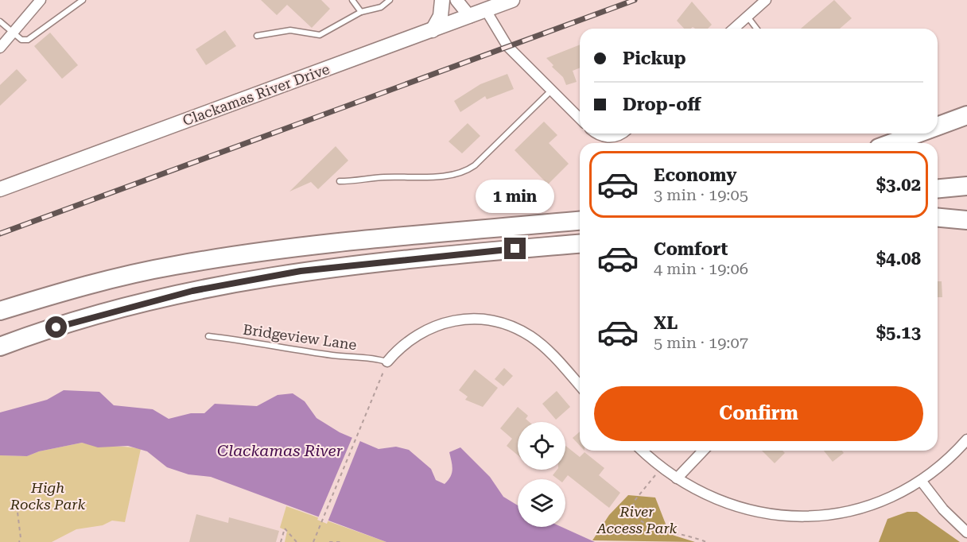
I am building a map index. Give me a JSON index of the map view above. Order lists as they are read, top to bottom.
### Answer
{
  "streets": {
    "main road": ["Clackamas River Drive"],
    "lane": ["Bridgeview Lane"]
  },
  "water": ["Clackamas River"],
  "parks": ["High Rocks Park", "River Access Park"],
  "page": {
    "banner": ["Pickup", "Drop-off"],
    "list": [
      {
        "name": "Economy",
        "note": "3 min · 19:05",
        "value": "$3.02"
      },
      {
        "name": "Comfort",
        "note": "4 min · 19:06",
        "value": "$4.08"
      },
      {
        "name": "XL",
        "note": "5 min · 19:07",
        "value": "$5.13"
      }
    ],
    "bubble": "1 min",
    "buttons": "Confirm"
  }
}
